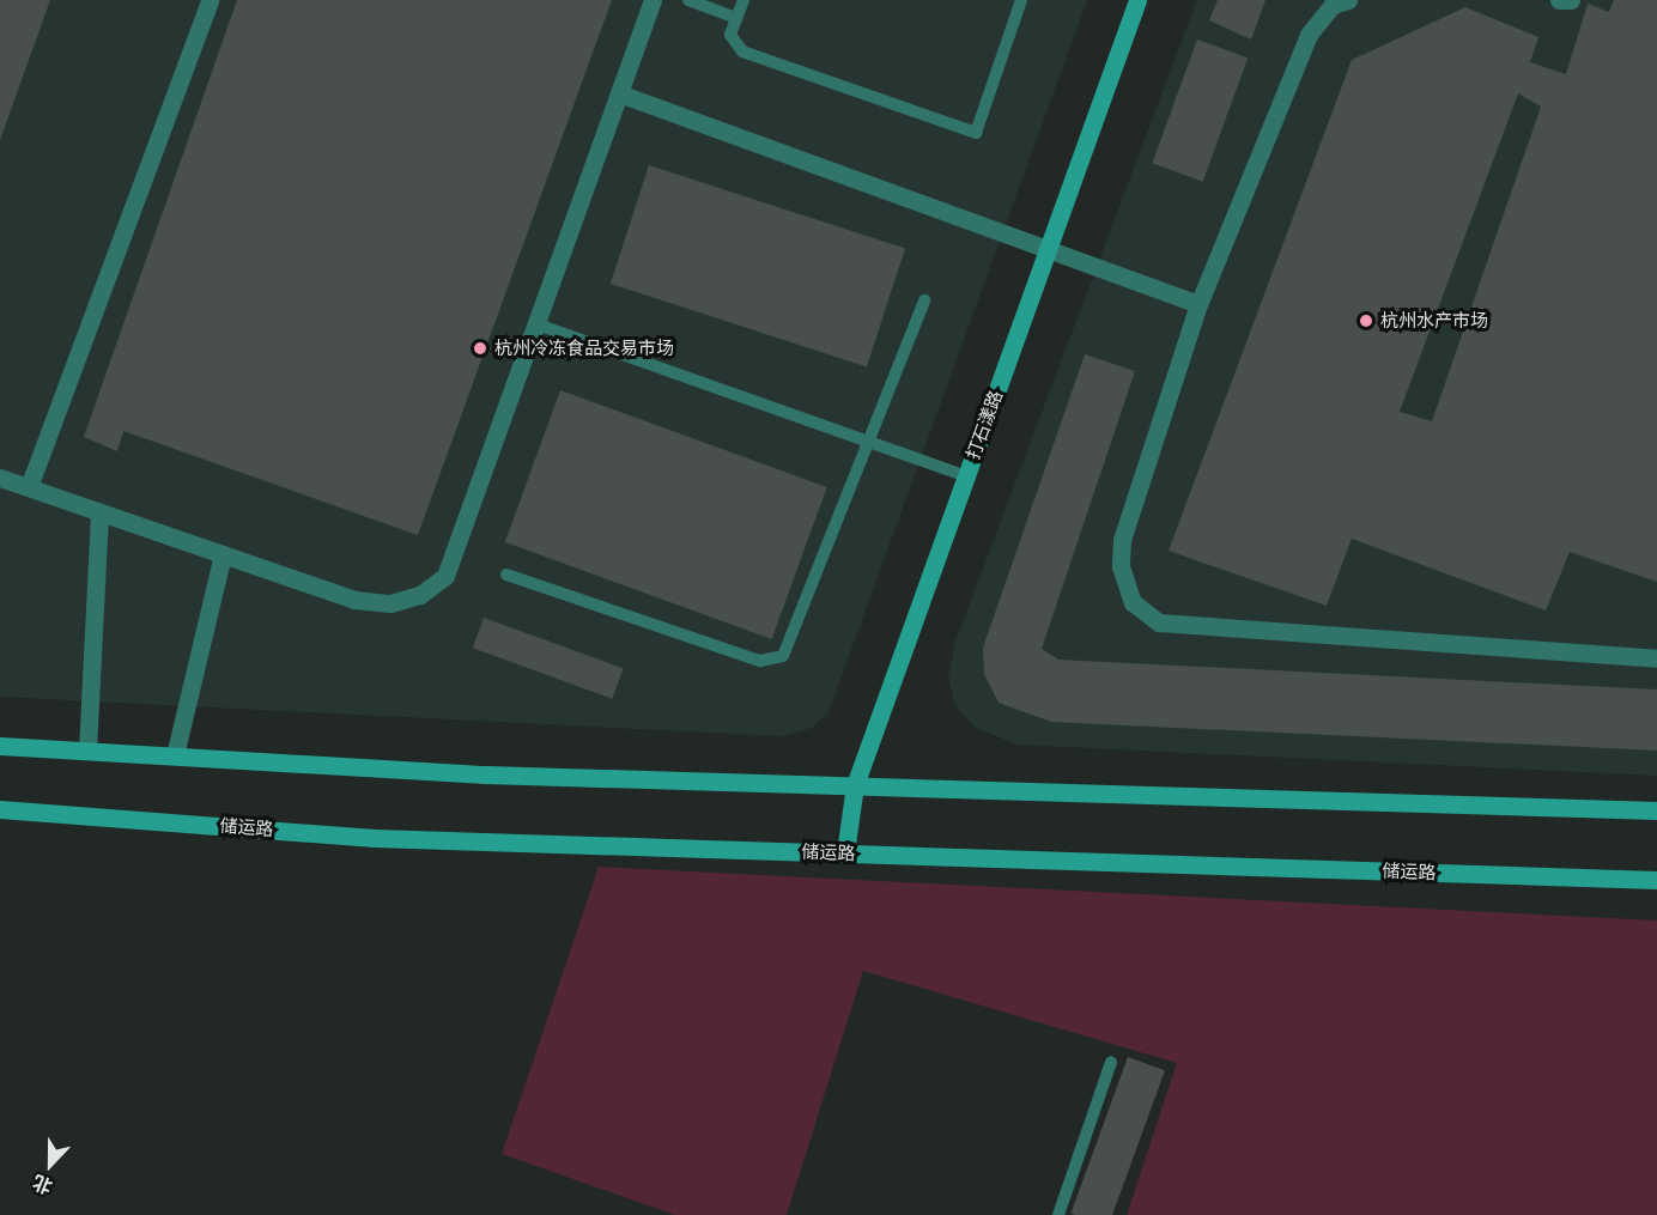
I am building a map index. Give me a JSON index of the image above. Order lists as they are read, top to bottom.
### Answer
{
  "streets": {
    "main road": ["打石漾路", "储运路"]
  },
  "crossings": [
    ["打石漾路", "储运路"]
  ],
  "places": ["杭州水产市场", "杭州冷冻食品交易市场"],
  "north": "bottom"
}
